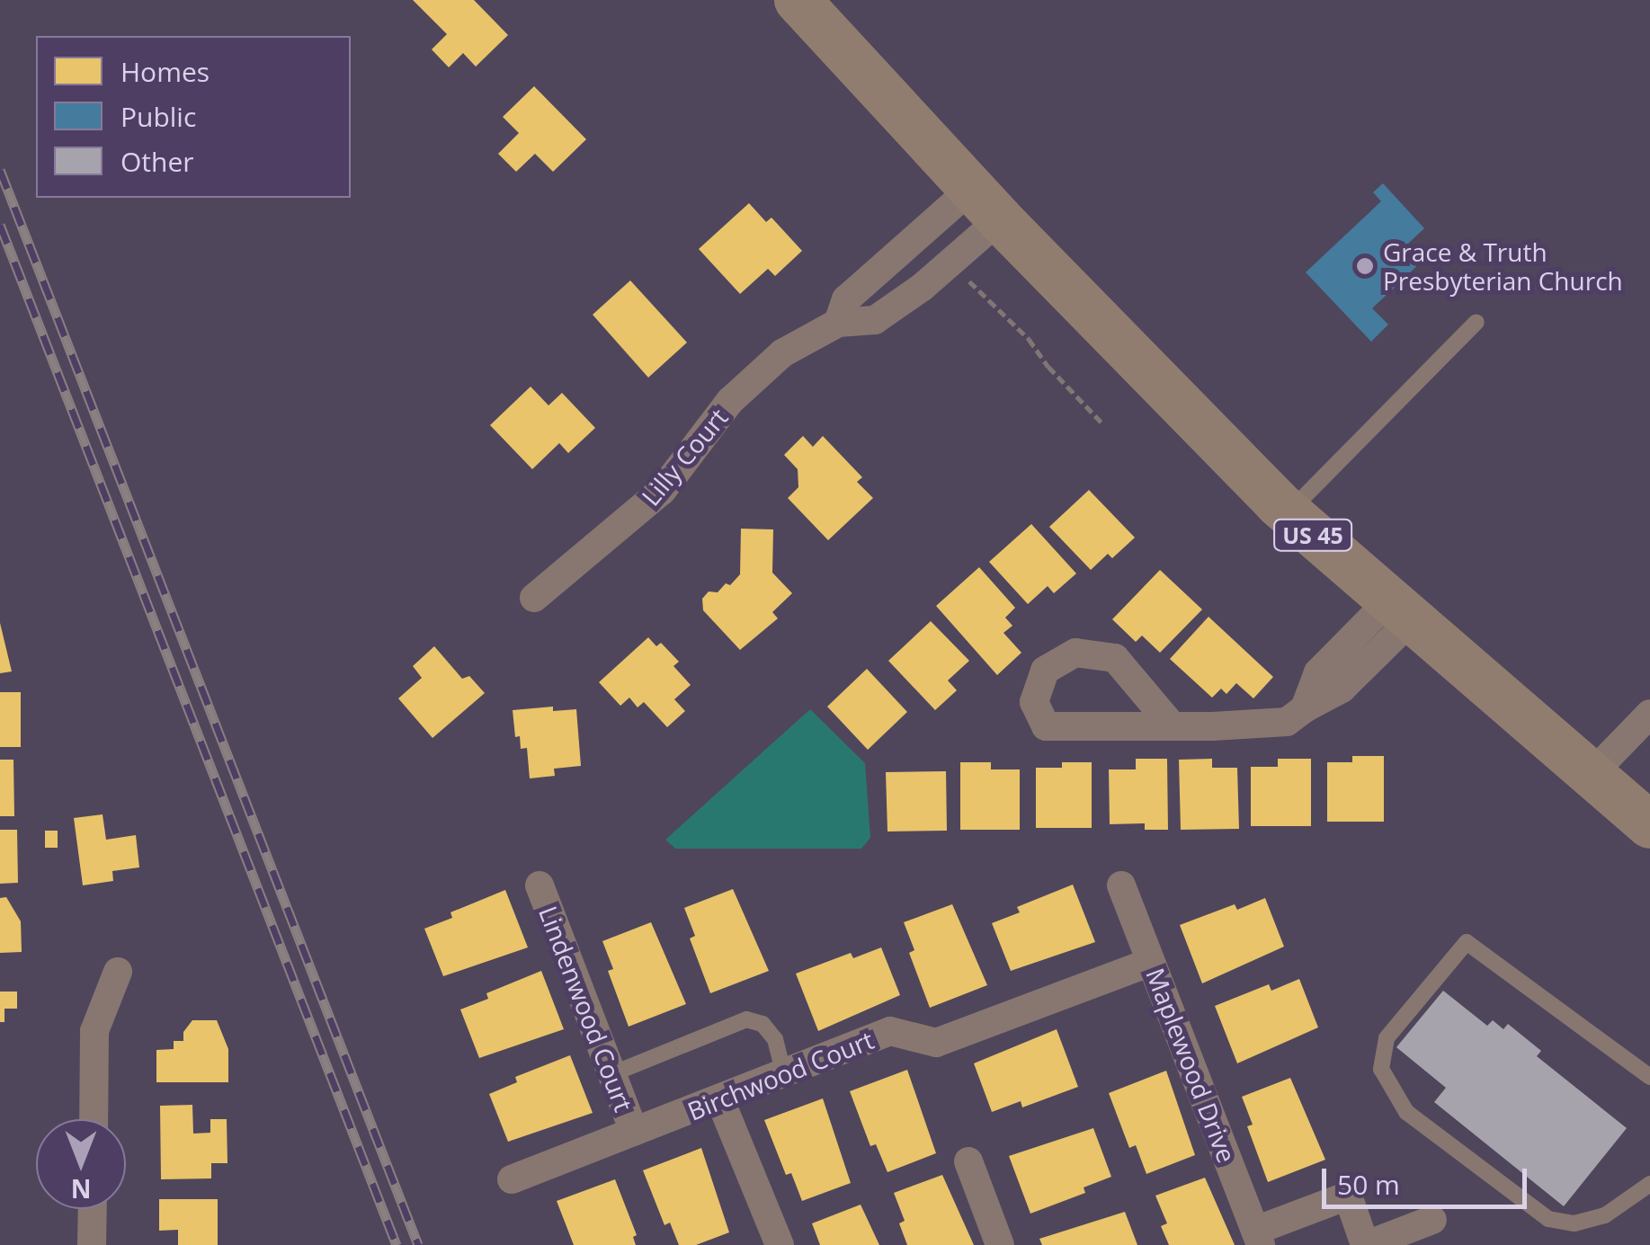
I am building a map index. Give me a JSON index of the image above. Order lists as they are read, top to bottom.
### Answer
{
  "streets": {
    "main road": ["US 45"],
    "street": [
      "Lilly Court",
      "Lindenwood Court",
      "Maplewood Drive",
      "Birchwood Court"
    ]
  },
  "crossings": [
    ["Lilly Court", "US 45"],
    ["Lindenwood Court", "Birchwood Court"],
    ["Maplewood Drive", "Birchwood Court"]
  ],
  "places": ["Grace & Truth Presbyterian Church"],
  "legend": ["Homes", "Public", "Other"],
  "scale_bar": "50 m",
  "north": "bottom"
}
